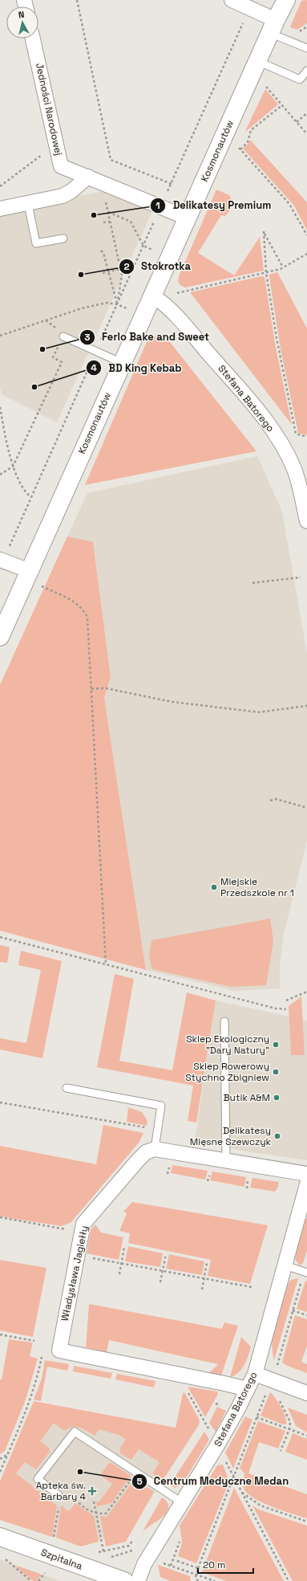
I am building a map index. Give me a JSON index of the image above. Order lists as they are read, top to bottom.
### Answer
{
  "streets": {
    "street": [
      "Jedności Narodowej",
      "Kosmonautów",
      "Stefana Batorego",
      "Władysława Jagiełły",
      "Szpitalna"
    ]
  },
  "crossings": [
    ["Jedności Narodowej", "Kosmonautów"],
    ["Kosmonautów", "Stefana Batorego"],
    ["Stefana Batorego", "Władysława Jagiełły"]
  ],
  "places": {
    "other": [
      "Delikatesy Premium",
      "Stokrotka",
      "Ferlo Bake and Sweet",
      "BD King Kebab",
      "Miejskie Przedszkole nr 1",
      "Sklep Ekologiczny \"Dary Natury\"",
      "Sklep Rowerowy Stychno Zbigniew",
      "Butik A&M",
      "Delikatesy Mięsne Szewczyk",
      "Centrum Medyczne Medan"
    ],
    "health": ["Apteka św. Barbary 4"]
  },
  "scale_bar": "20 m",
  "north": "top"
}
